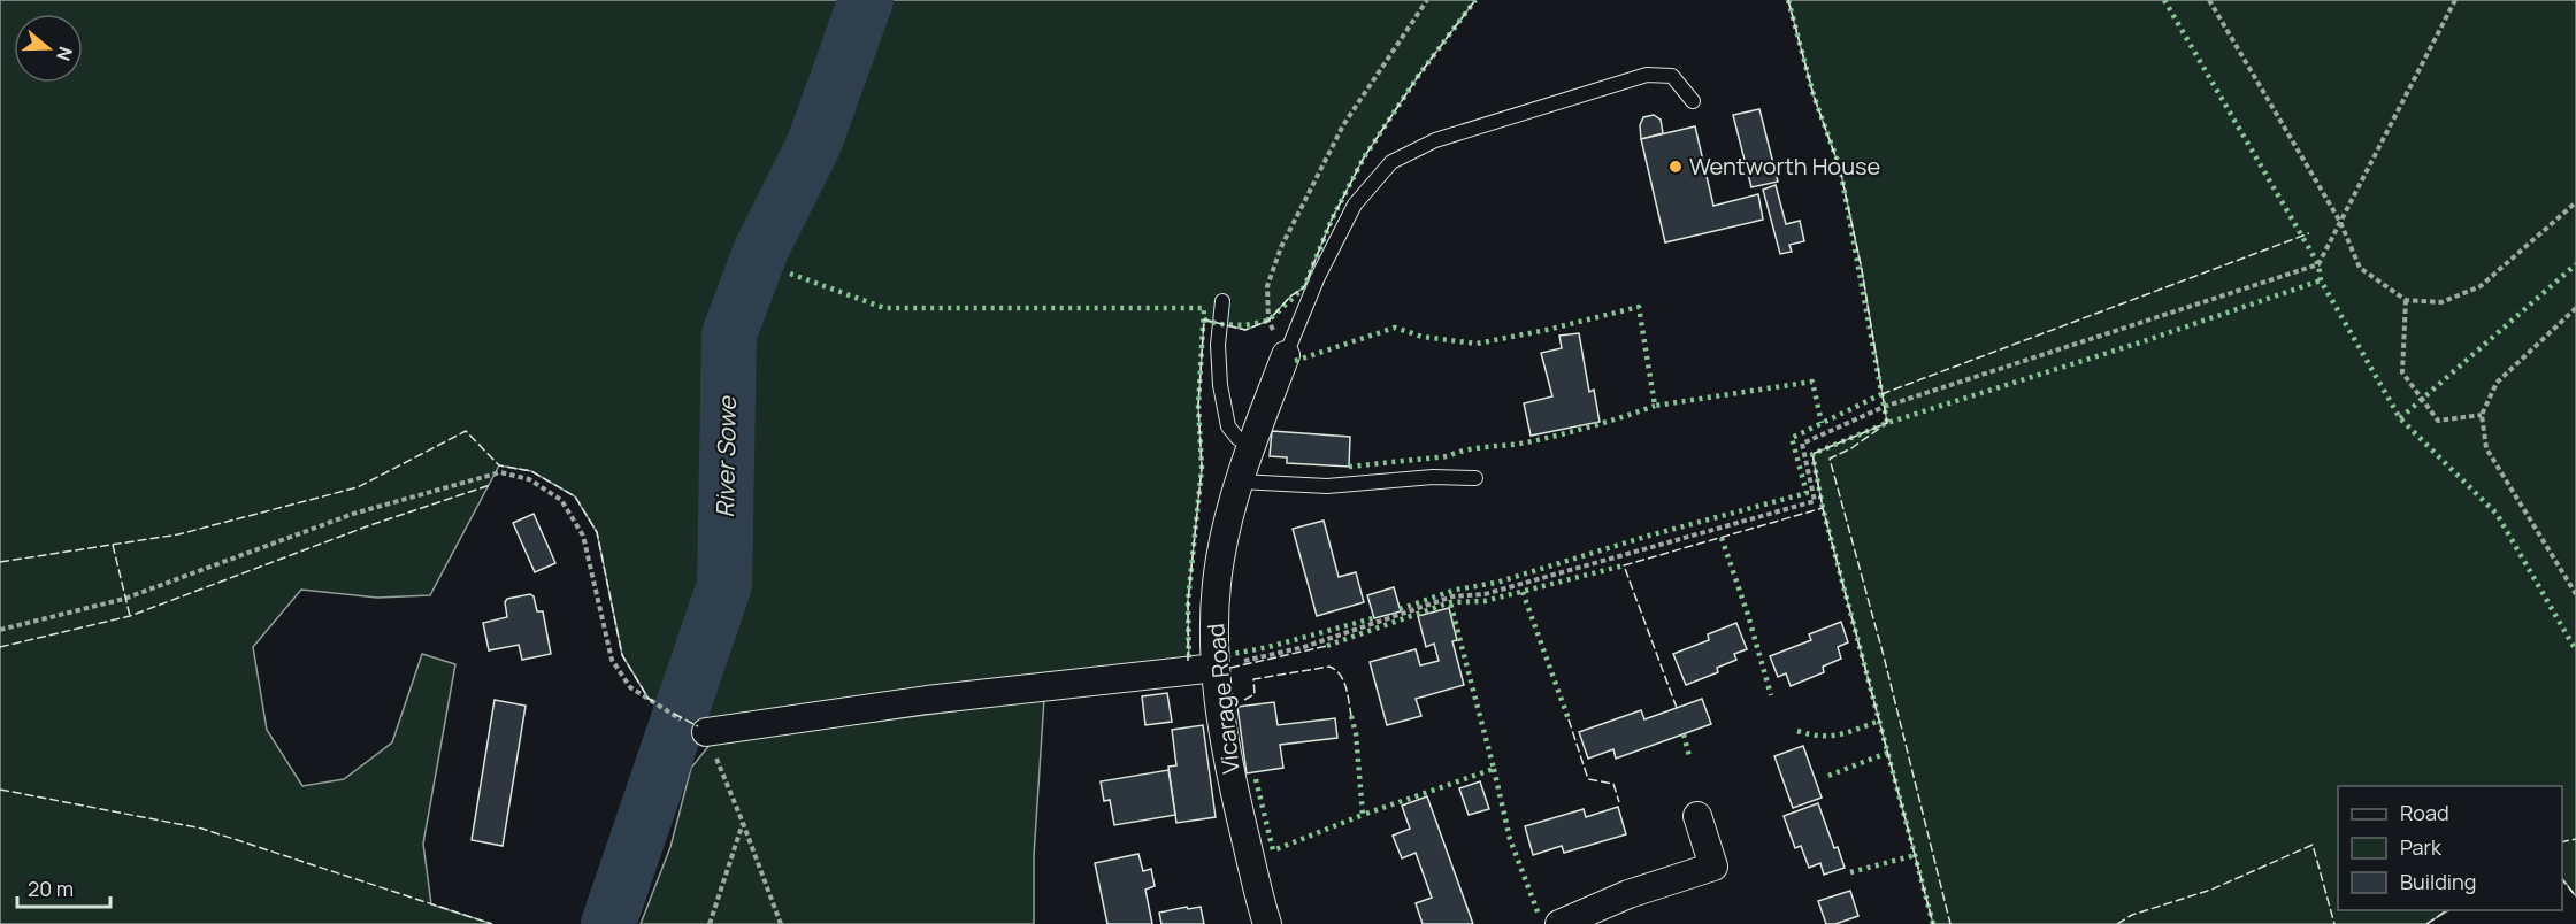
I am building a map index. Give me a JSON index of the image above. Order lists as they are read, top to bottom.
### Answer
{
  "streets": {
    "street": ["Vicarage Road"]
  },
  "water": ["River Sowe"],
  "places": ["Wentworth House"],
  "legend": ["Road", "Park", "Building"],
  "scale_bar": "20 m",
  "north": "right"
}
